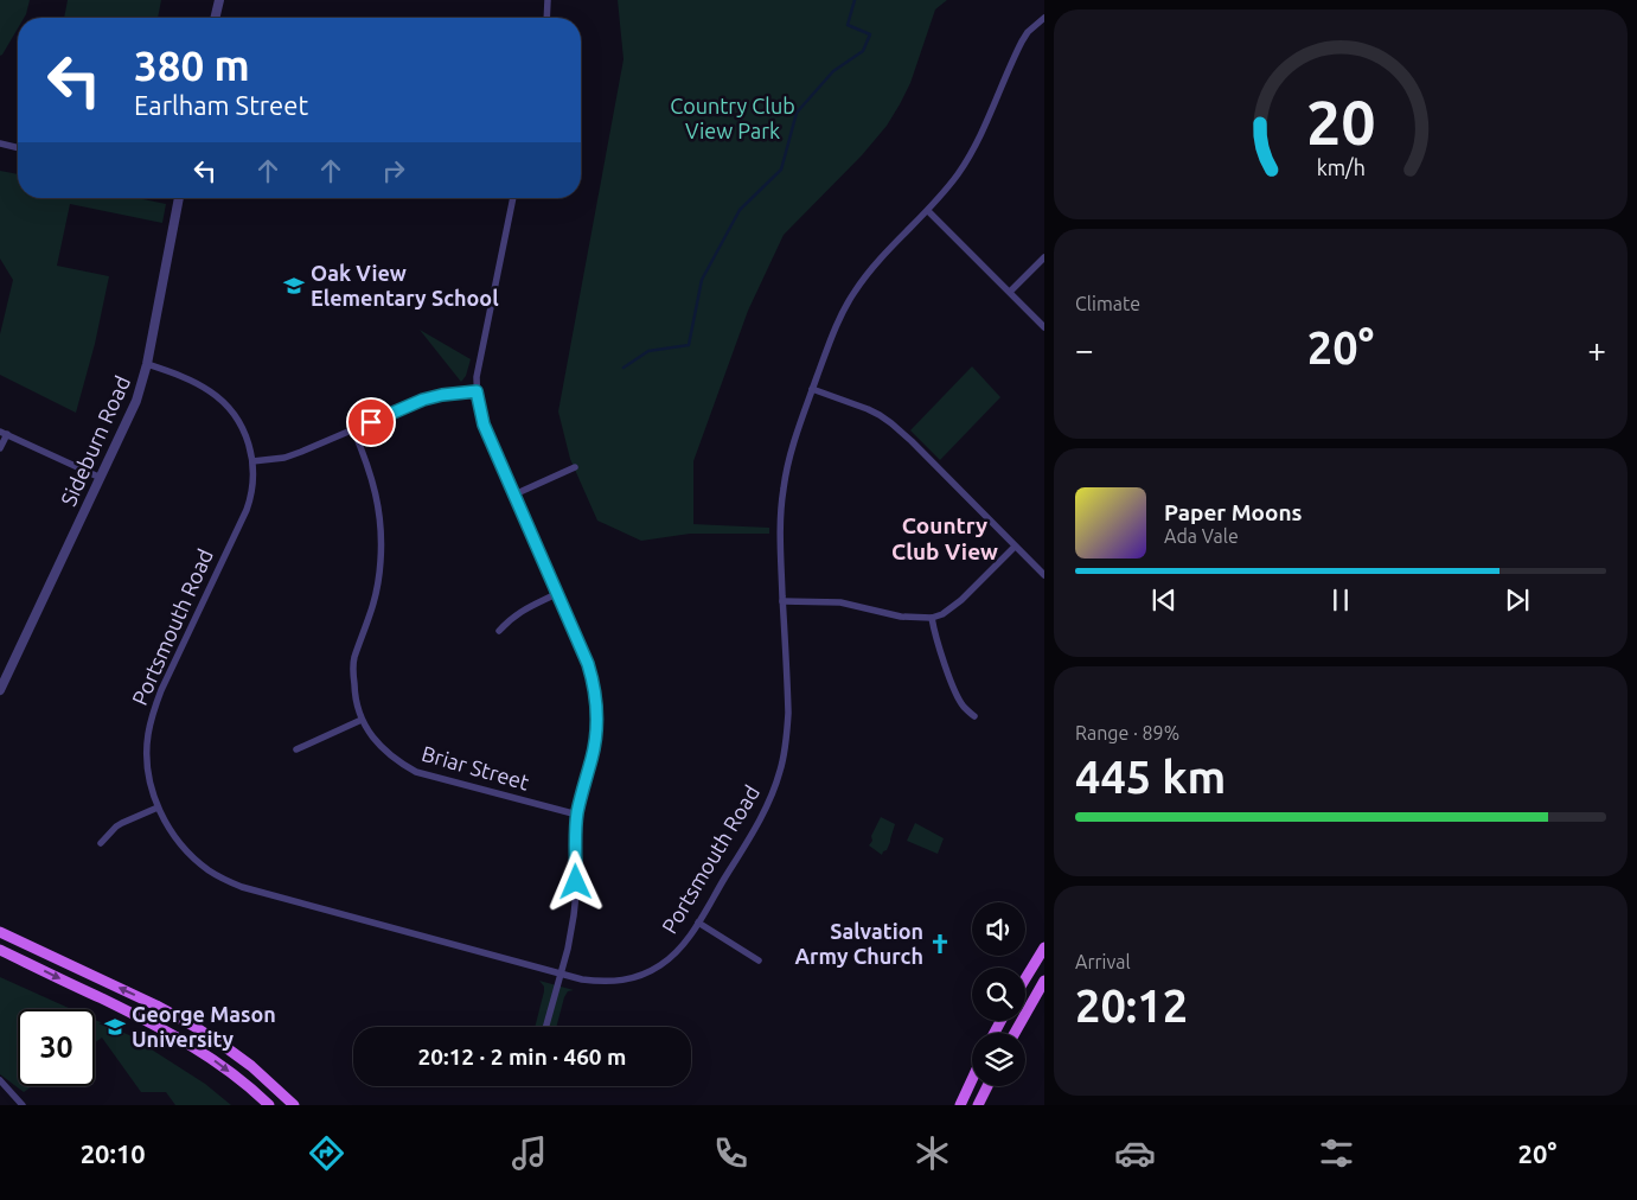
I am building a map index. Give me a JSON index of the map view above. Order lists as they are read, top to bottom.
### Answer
{
  "streets": {
    "street": ["Sideburn Road", "Portsmouth Road", "Briar Street"]
  },
  "crossings": [
    ["Sideburn Road", "Portsmouth Road"]
  ],
  "districts": ["Country Club View"],
  "parks": ["Country Club View Park"],
  "places": {
    "school or university": ["Oak View Elementary School", "George Mason University"],
    "church": ["Salvation Army Church"]
  },
  "page": {
    "turn": ["380 m", "Earlham Street"],
    "tile": [
      "Climate",
      ["Range · 89%", "445 km"],
      ["Arrival", "20:12"]
    ],
    "heat": ["−", "20°", "+"],
    "song": ["Paper Moons", "Ada Vale"],
    "limit": "30",
    "trip": "20:12 · 2 min · 460 m",
    "tabs": ["20:10", "20°"],
    "gauge": ["20", "km/h"]
  }
}
